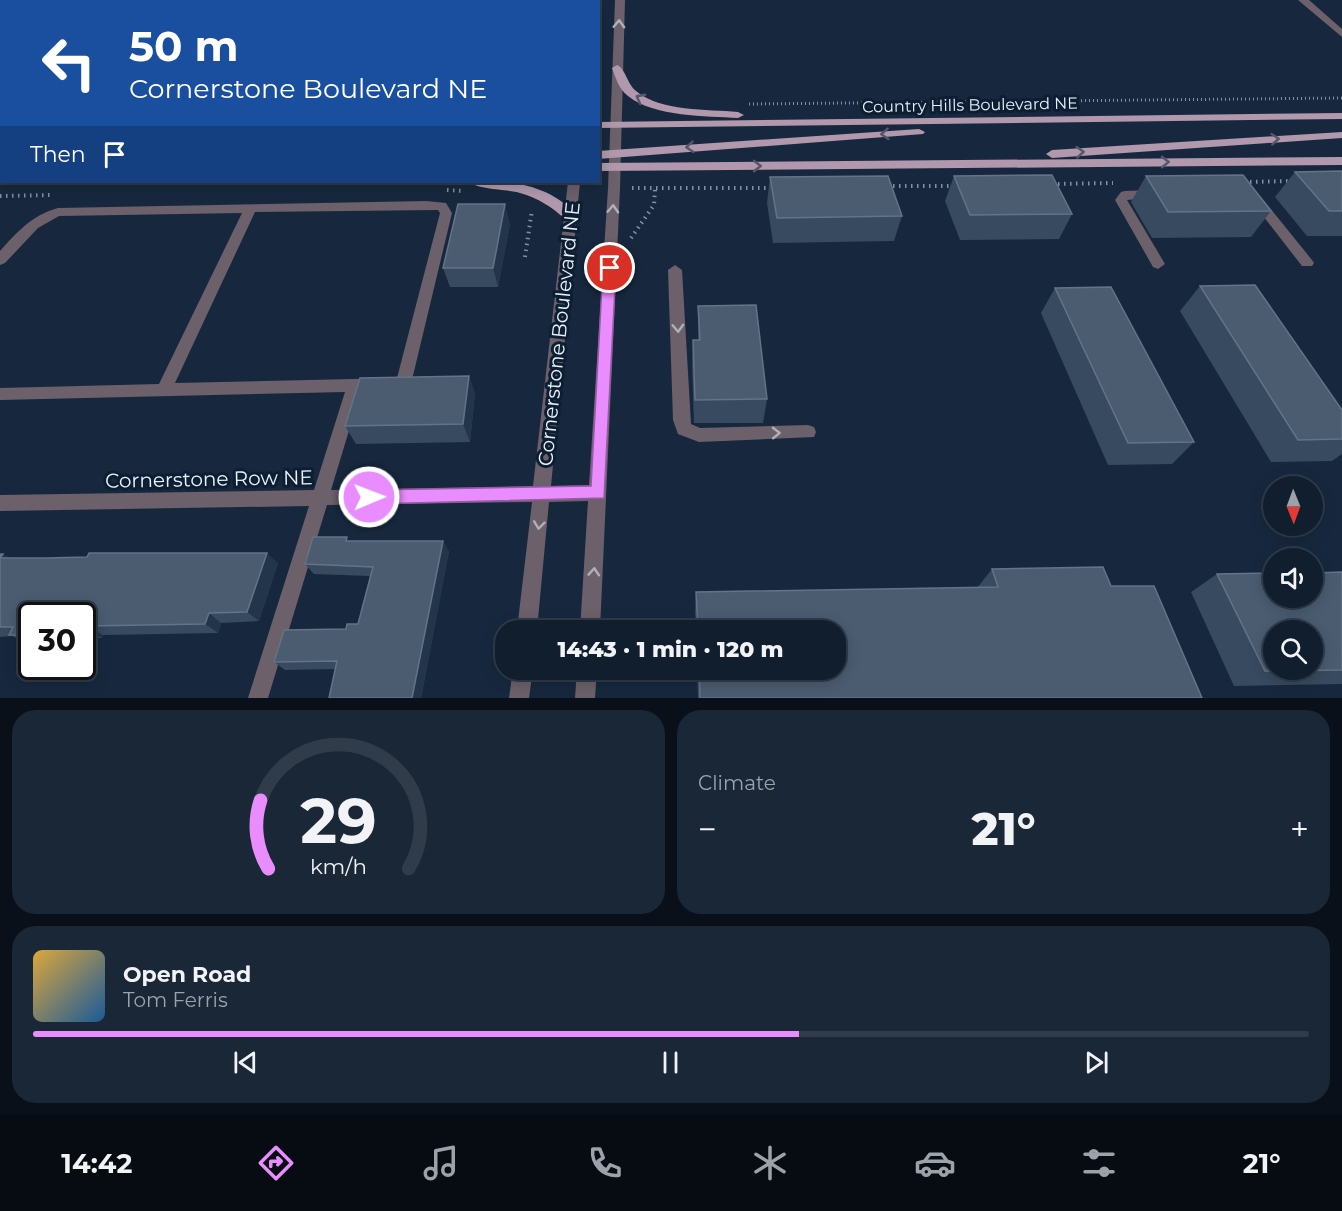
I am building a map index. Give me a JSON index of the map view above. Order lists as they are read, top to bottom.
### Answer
{
  "streets": {
    "main road": ["Country Hills Boulevard NE"],
    "street": ["Cornerstone Boulevard NE", "Cornerstone Row NE"]
  },
  "crossings": [
    ["Country Hills Boulevard NE", "Cornerstone Boulevard NE"],
    ["Cornerstone Boulevard NE", "Cornerstone Row NE"]
  ],
  "north": "bottom",
  "page": {
    "turn": ["50 m", "Cornerstone Boulevard NE"],
    "then": "Then",
    "limit": "30",
    "trip": "14:43 · 1 min · 120 m",
    "tile": "Climate",
    "heat": ["−", "21°", "+"],
    "song": ["Open Road", "Tom Ferris"],
    "tabs": ["14:42", "21°"],
    "gauge": ["29", "km/h"]
  }
}
